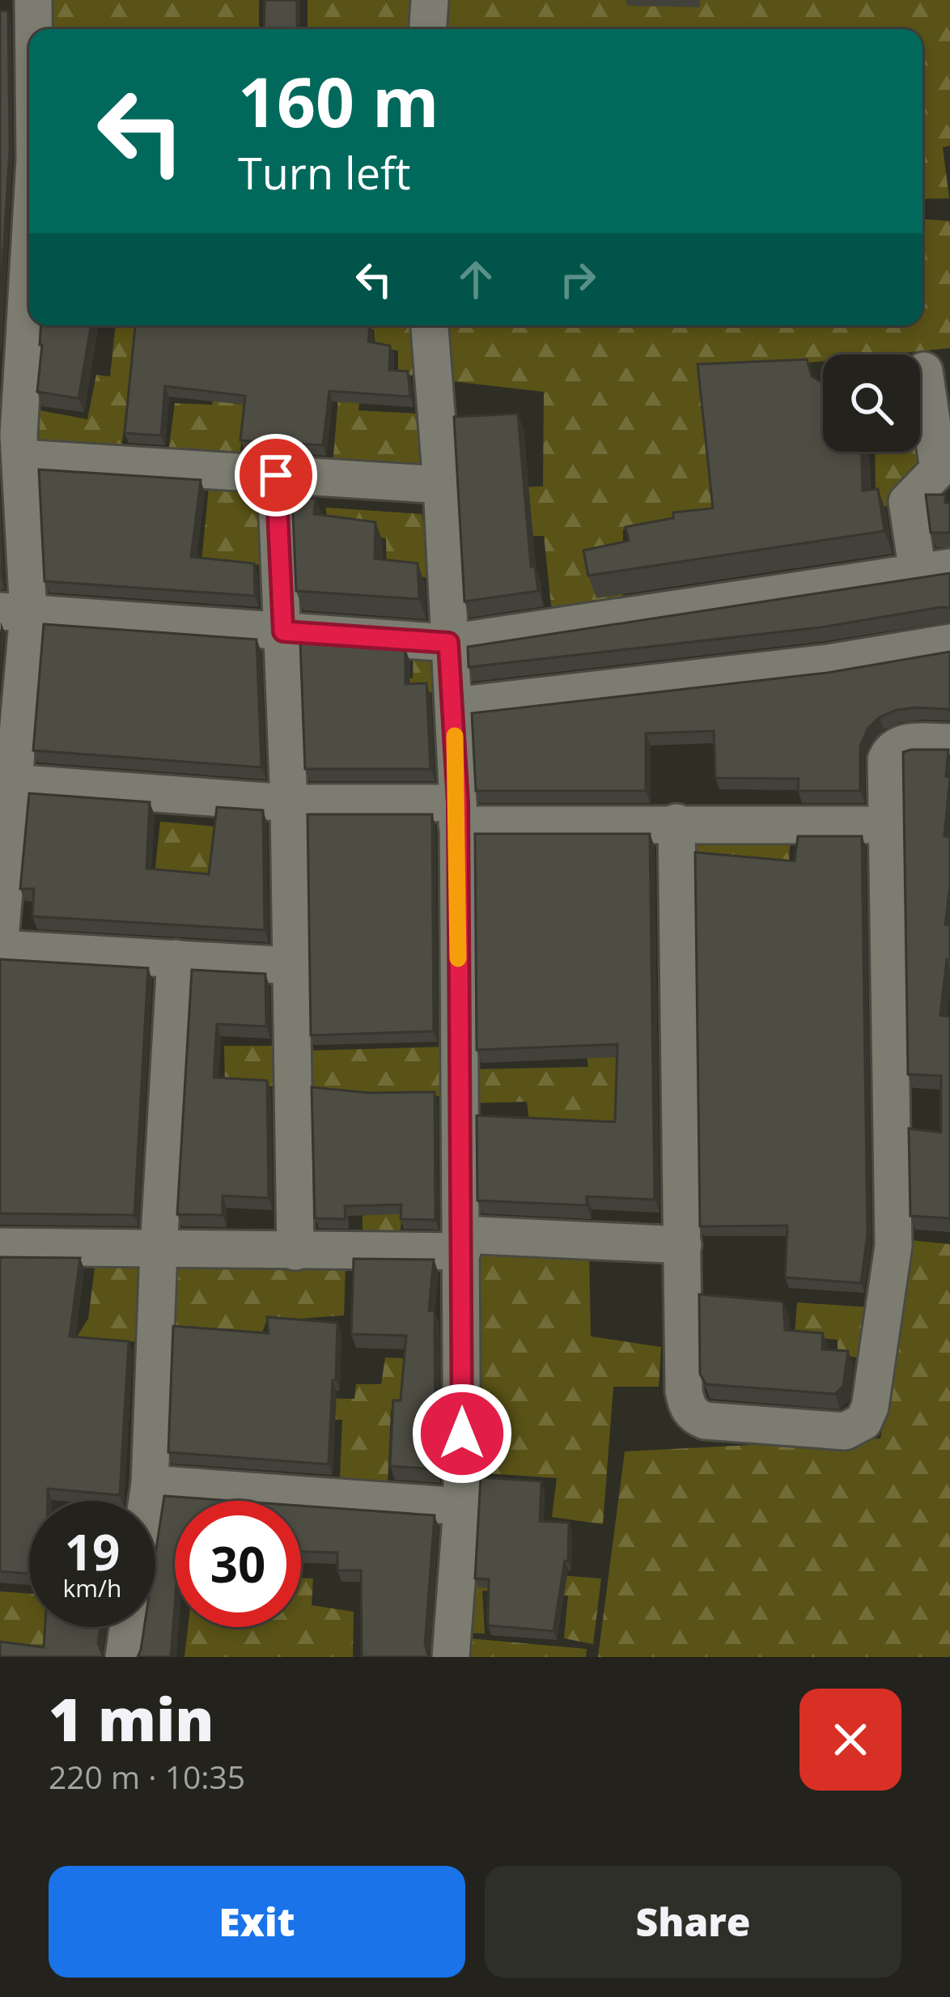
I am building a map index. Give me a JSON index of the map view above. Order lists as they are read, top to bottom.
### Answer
{
  "page": {
    "turn": ["160 m", "Turn left"],
    "speed": "19 km/h",
    "limit": "30",
    "heading": ["1 min", "220 m · 10:35"],
    "buttons": ["Exit", "Share"]
  }
}
